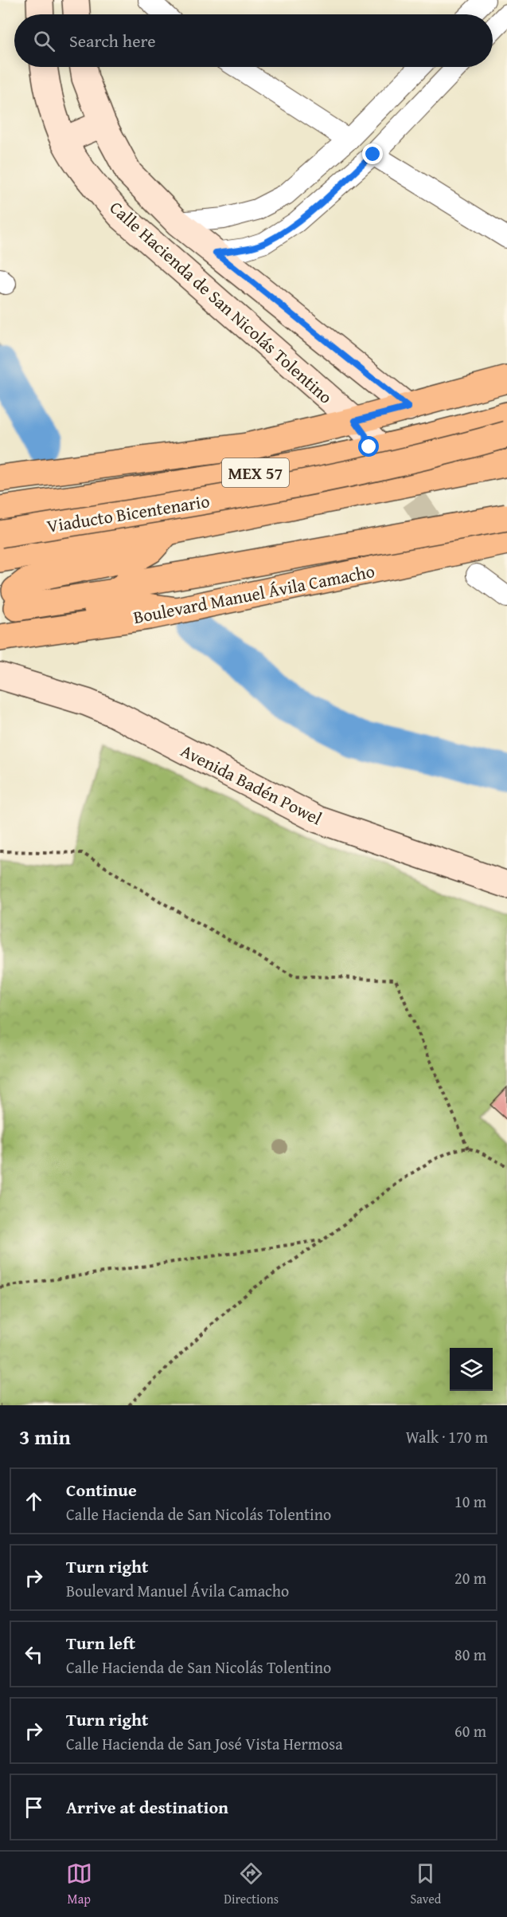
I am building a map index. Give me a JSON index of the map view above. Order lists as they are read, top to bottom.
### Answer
{
  "streets": {
    "main road": [
      "Calle Hacienda de San Nicolás Tolentino",
      "MEX 57",
      "Viaducto Bicentenario",
      "Boulevard Manuel Ávila Camacho",
      "Avenida Badén Powel"
    ]
  },
  "page": {
    "search": "Search here",
    "heading": ["3 min", "Walk · 170 m"],
    "list": [
      ["Continue", "Calle Hacienda de San Nicolás Tolentino", "10 m"],
      ["Turn right", "Boulevard Manuel Ávila Camacho", "20 m"],
      ["Turn left", "Calle Hacienda de San Nicolás Tolentino", "80 m"],
      ["Turn right", "Calle Hacienda de San José Vista Hermosa", "60 m"],
      "Arrive at destination"
    ],
    "nav": ["Map", "Directions", "Saved"]
  }
}
